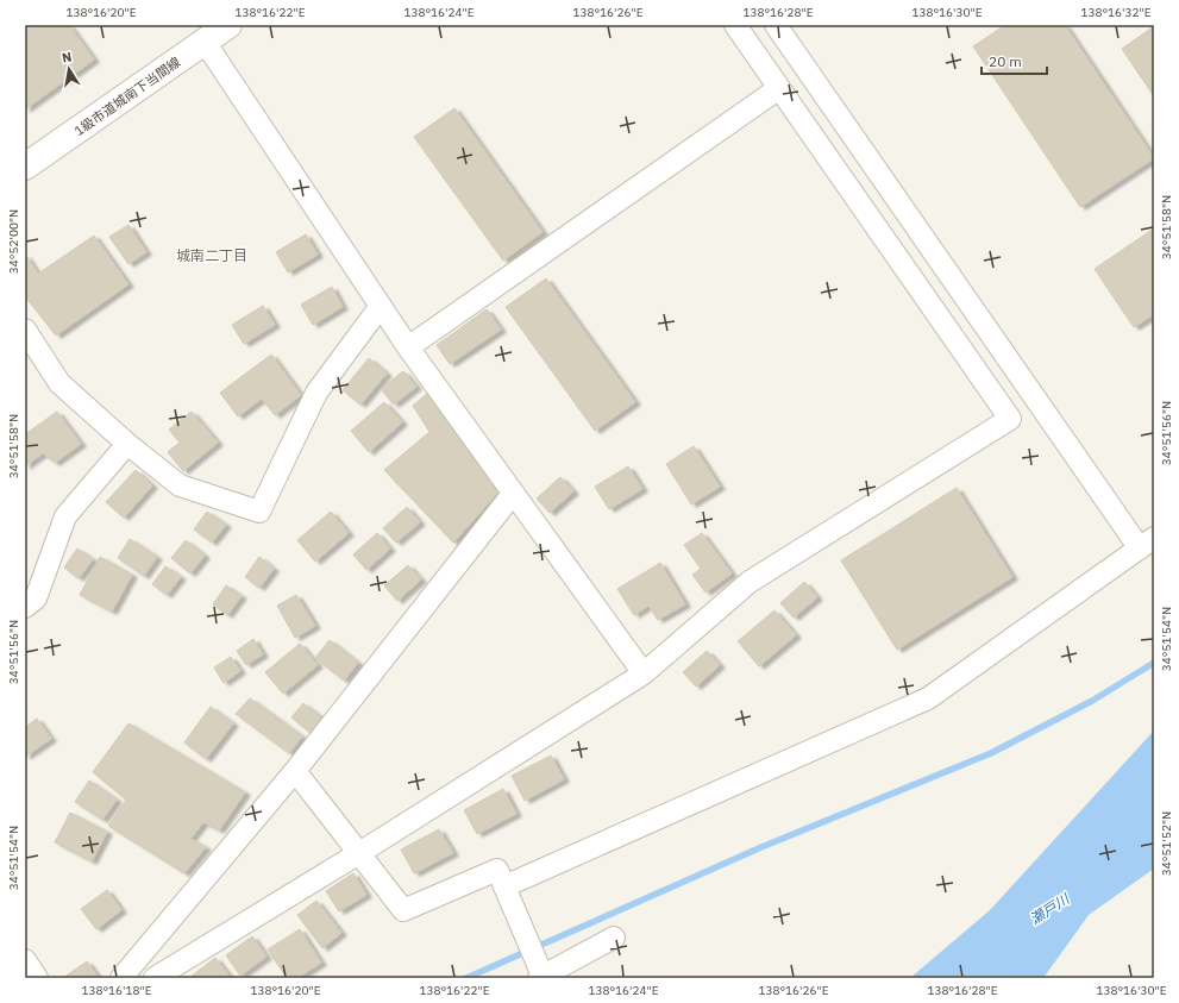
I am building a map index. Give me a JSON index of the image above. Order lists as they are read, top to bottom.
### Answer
{
  "streets": {
    "street": ["1級市道城南下当間線"]
  },
  "districts": ["城南二丁目"],
  "water": ["瀬戸川"],
  "scale_bar": "20 m",
  "north": "top",
  "coordinates": [
    "138°16'20\"E",
    "138°16'22\"E",
    "138°16'24\"E",
    "138°16'26\"E",
    "138°16'28\"E",
    "138°16'30\"E",
    "138°16'32\"E",
    "34°51'58\"N",
    "34°52'00\"N",
    "34°51'56\"N",
    "34°51'54\"N",
    "34°51'52\"N",
    "138°16'18\"E"
  ]
}
